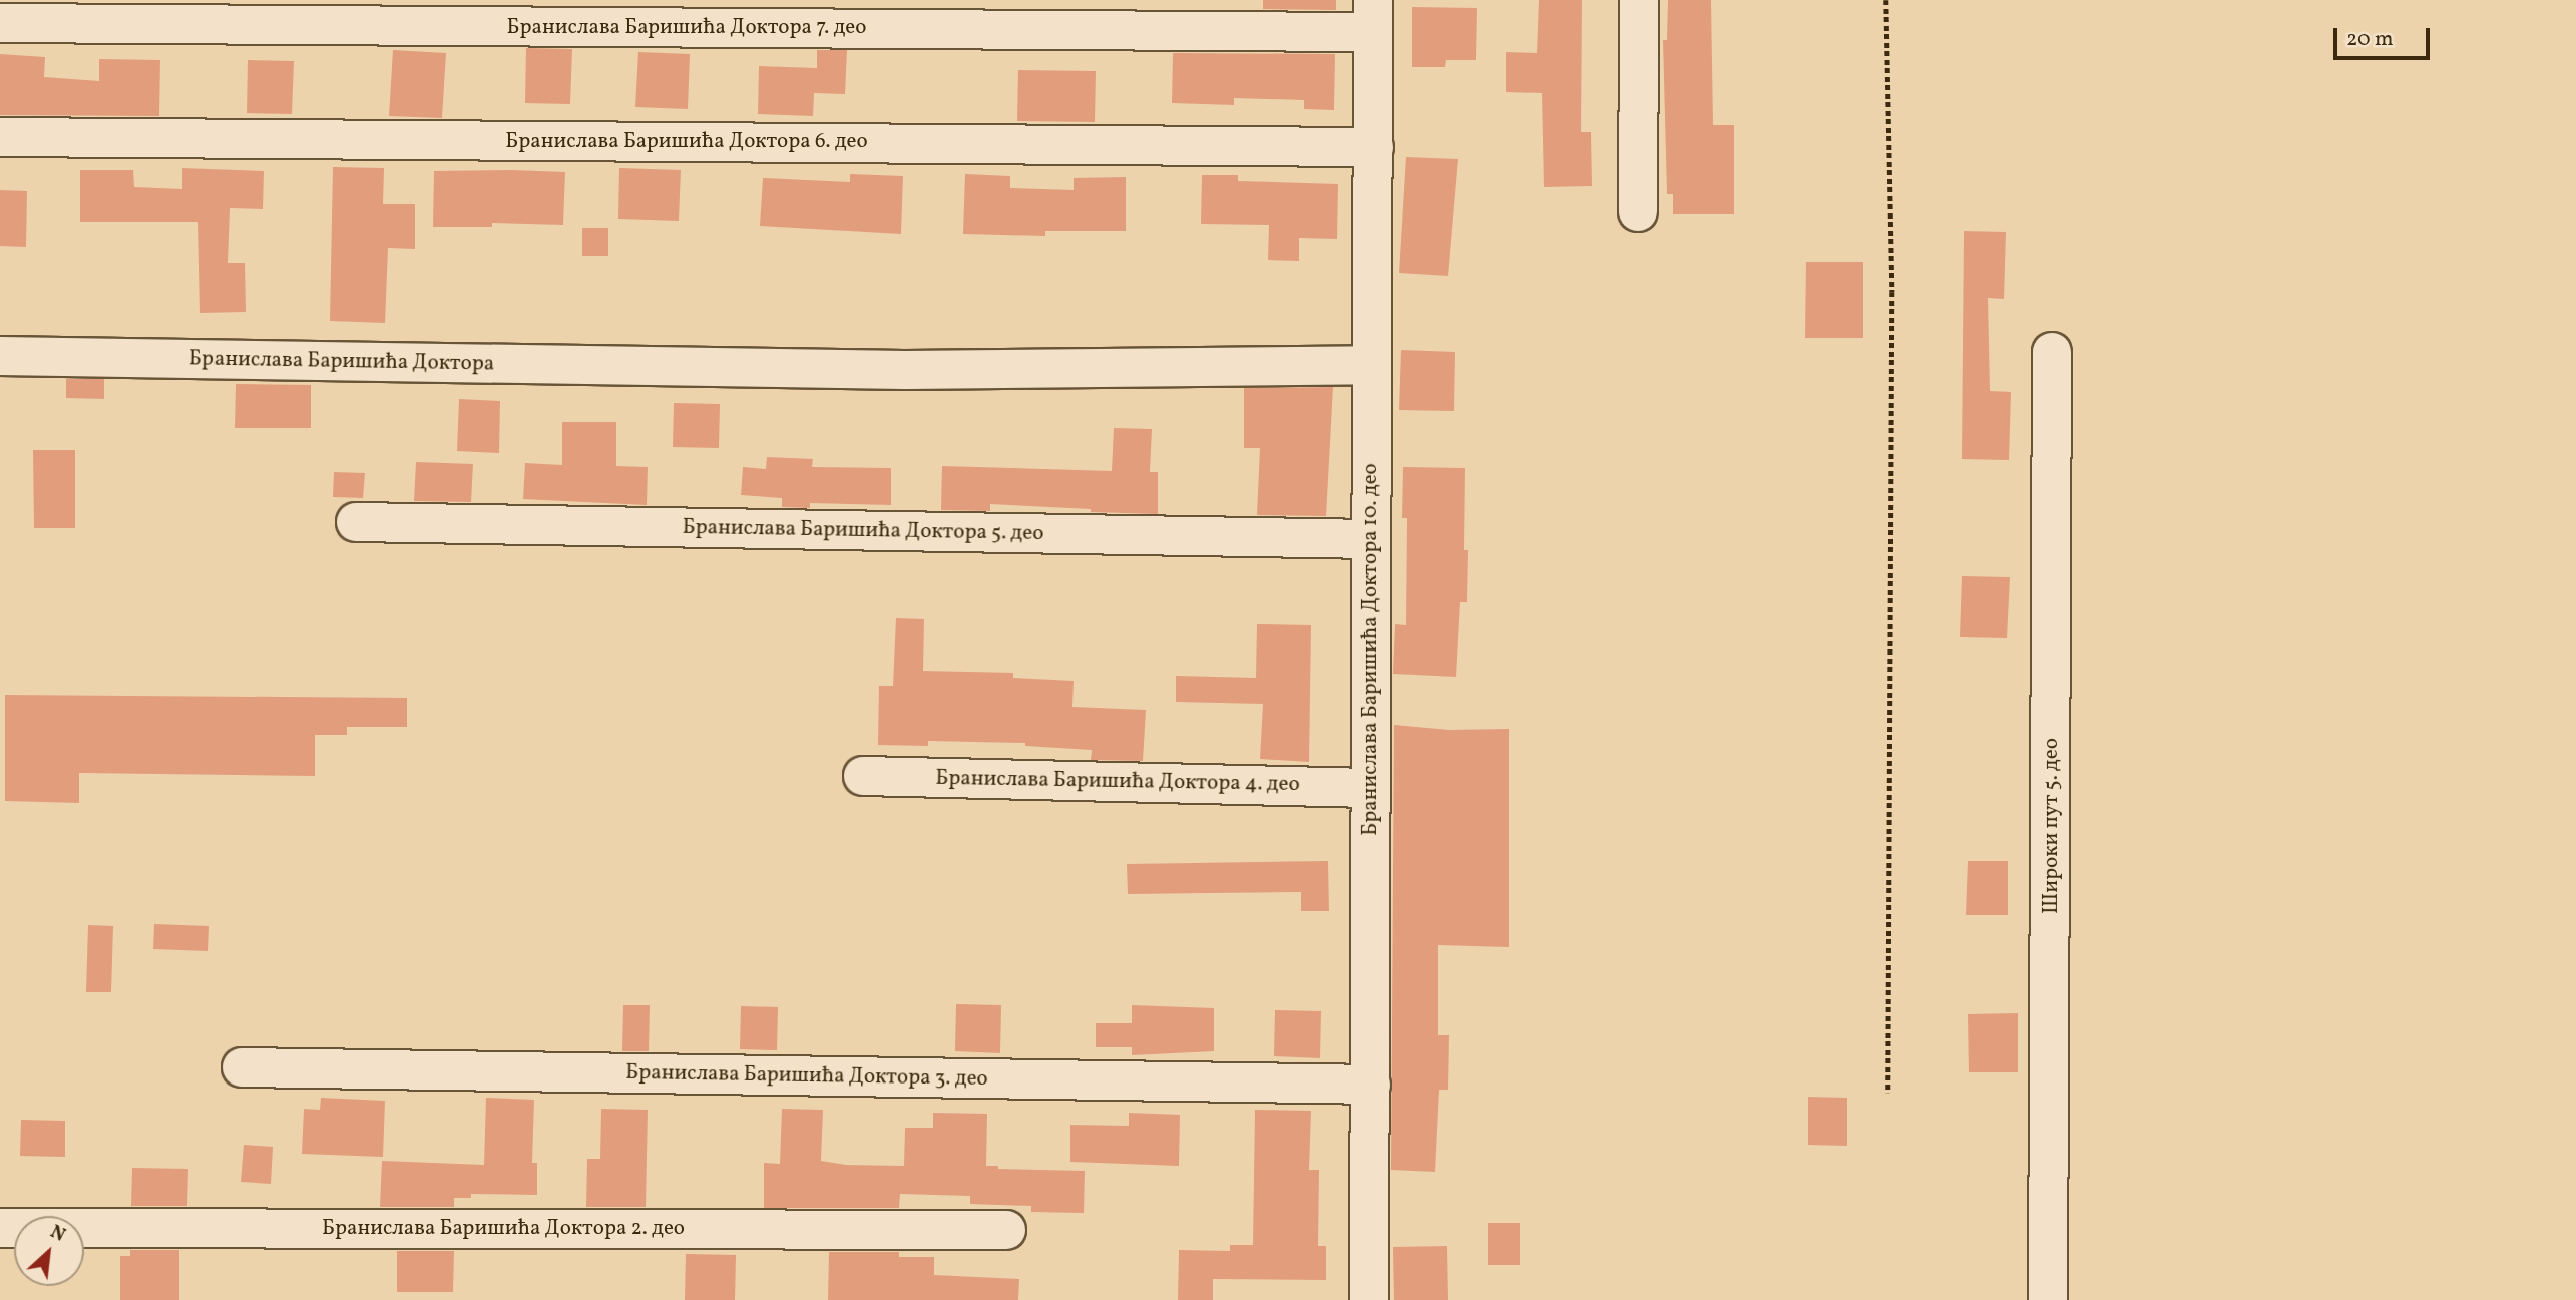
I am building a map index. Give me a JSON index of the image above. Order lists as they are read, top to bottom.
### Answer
{
  "streets": {
    "street": [
      "Бранислава Баришића Доктора 7. део",
      "Бранислава Баришића Доктора 6. део",
      "Бранислава Баришића Доктора",
      "Бранислава Баришића Доктора 5. део",
      "Бранислава Баришића Доктора 10. део",
      "Бранислава Баришића Доктора 4. део",
      "Широки пут 5. део",
      "Бранислава Баришића Доктора 3. део",
      "Бранислава Баришића Доктора 2. део"
    ]
  },
  "crossings": [
    ["Бранислава Баришића Доктора 7. део", "Бранислава Баришића Доктора 10. део"],
    ["Бранислава Баришића Доктора 6. део", "Бранислава Баришића Доктора 10. део"],
    ["Бранислава Баришића Доктора", "Бранислава Баришића Доктора 10. део"],
    ["Бранислава Баришића Доктора 5. део", "Бранислава Баришића Доктора 10. део"],
    ["Бранислава Баришића Доктора 10. део", "Бранислава Баришића Доктора 4. део"],
    ["Бранислава Баришића Доктора 10. део", "Бранислава Баришића Доктора 3. део"]
  ],
  "scale_bar": "20 m",
  "north": "top right"
}
